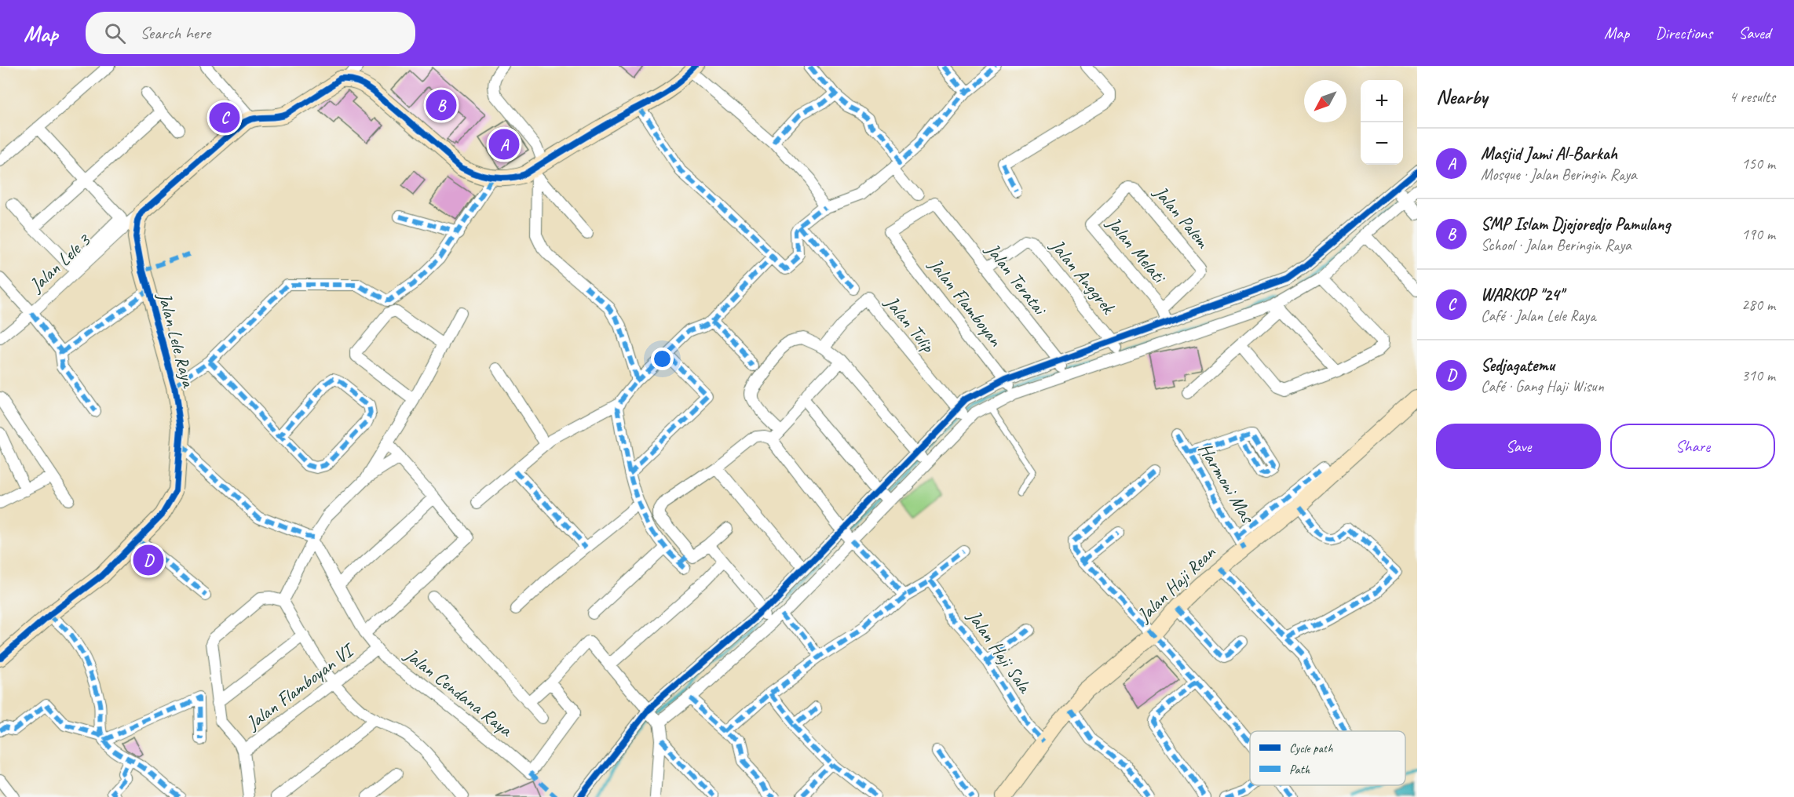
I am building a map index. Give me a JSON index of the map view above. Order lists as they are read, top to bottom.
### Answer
{
  "streets": {
    "street": [
      "Jalan Palem",
      "Jalan Melati",
      "Jalan Lele 3",
      "Jalan Anggrek",
      "Jalan Teratai",
      "Jalan Flamboyan",
      "Jalan Tulip",
      "Jalan Lele Raya",
      "Harmoni Mas",
      "Jalan Haji Rean",
      "Jalan Haji Sala",
      "Jalan Flamboyan VI",
      "Jalan Cendana Raya"
    ]
  },
  "crossings": [
    ["Jalan Palem", "Jalan Melati"],
    ["Jalan Lele 3", "Jalan Lele Raya"],
    ["Jalan Anggrek", "Jalan Teratai"],
    ["Jalan Teratai", "Jalan Flamboyan"],
    ["Harmoni Mas", "Jalan Haji Rean"],
    ["Jalan Haji Rean", "Jalan Haji Sala"],
    ["Jalan Flamboyan VI", "Jalan Cendana Raya"]
  ],
  "legend": ["Cycle path", "Path"],
  "north": "bottom left",
  "page": {
    "header": "Map",
    "search": "Search here",
    "nav": ["Map", "Directions", "Saved"],
    "heading": ["Nearby", "4 results"],
    "map_buttons": ["+", "−"],
    "pins": [
      "B",
      "C",
      "A",
      "D"
    ],
    "list": [
      {
        "mark": "A",
        "name": "Masjid Jami Al-Barkah",
        "note": "Mosque · Jalan Beringin Raya",
        "value": "150 m"
      },
      {
        "mark": "B",
        "name": "SMP Islam Djojoredjo Pamulang",
        "note": "School · Jalan Beringin Raya",
        "value": "190 m"
      },
      {
        "mark": "C",
        "name": "WARKOP \"24\"",
        "note": "Café · Jalan Lele Raya",
        "value": "280 m"
      },
      {
        "mark": "D",
        "name": "Sedjagatemu",
        "note": "Café · Gang Haji Wisun",
        "value": "310 m"
      }
    ],
    "buttons": ["Save", "Share"]
  }
}
